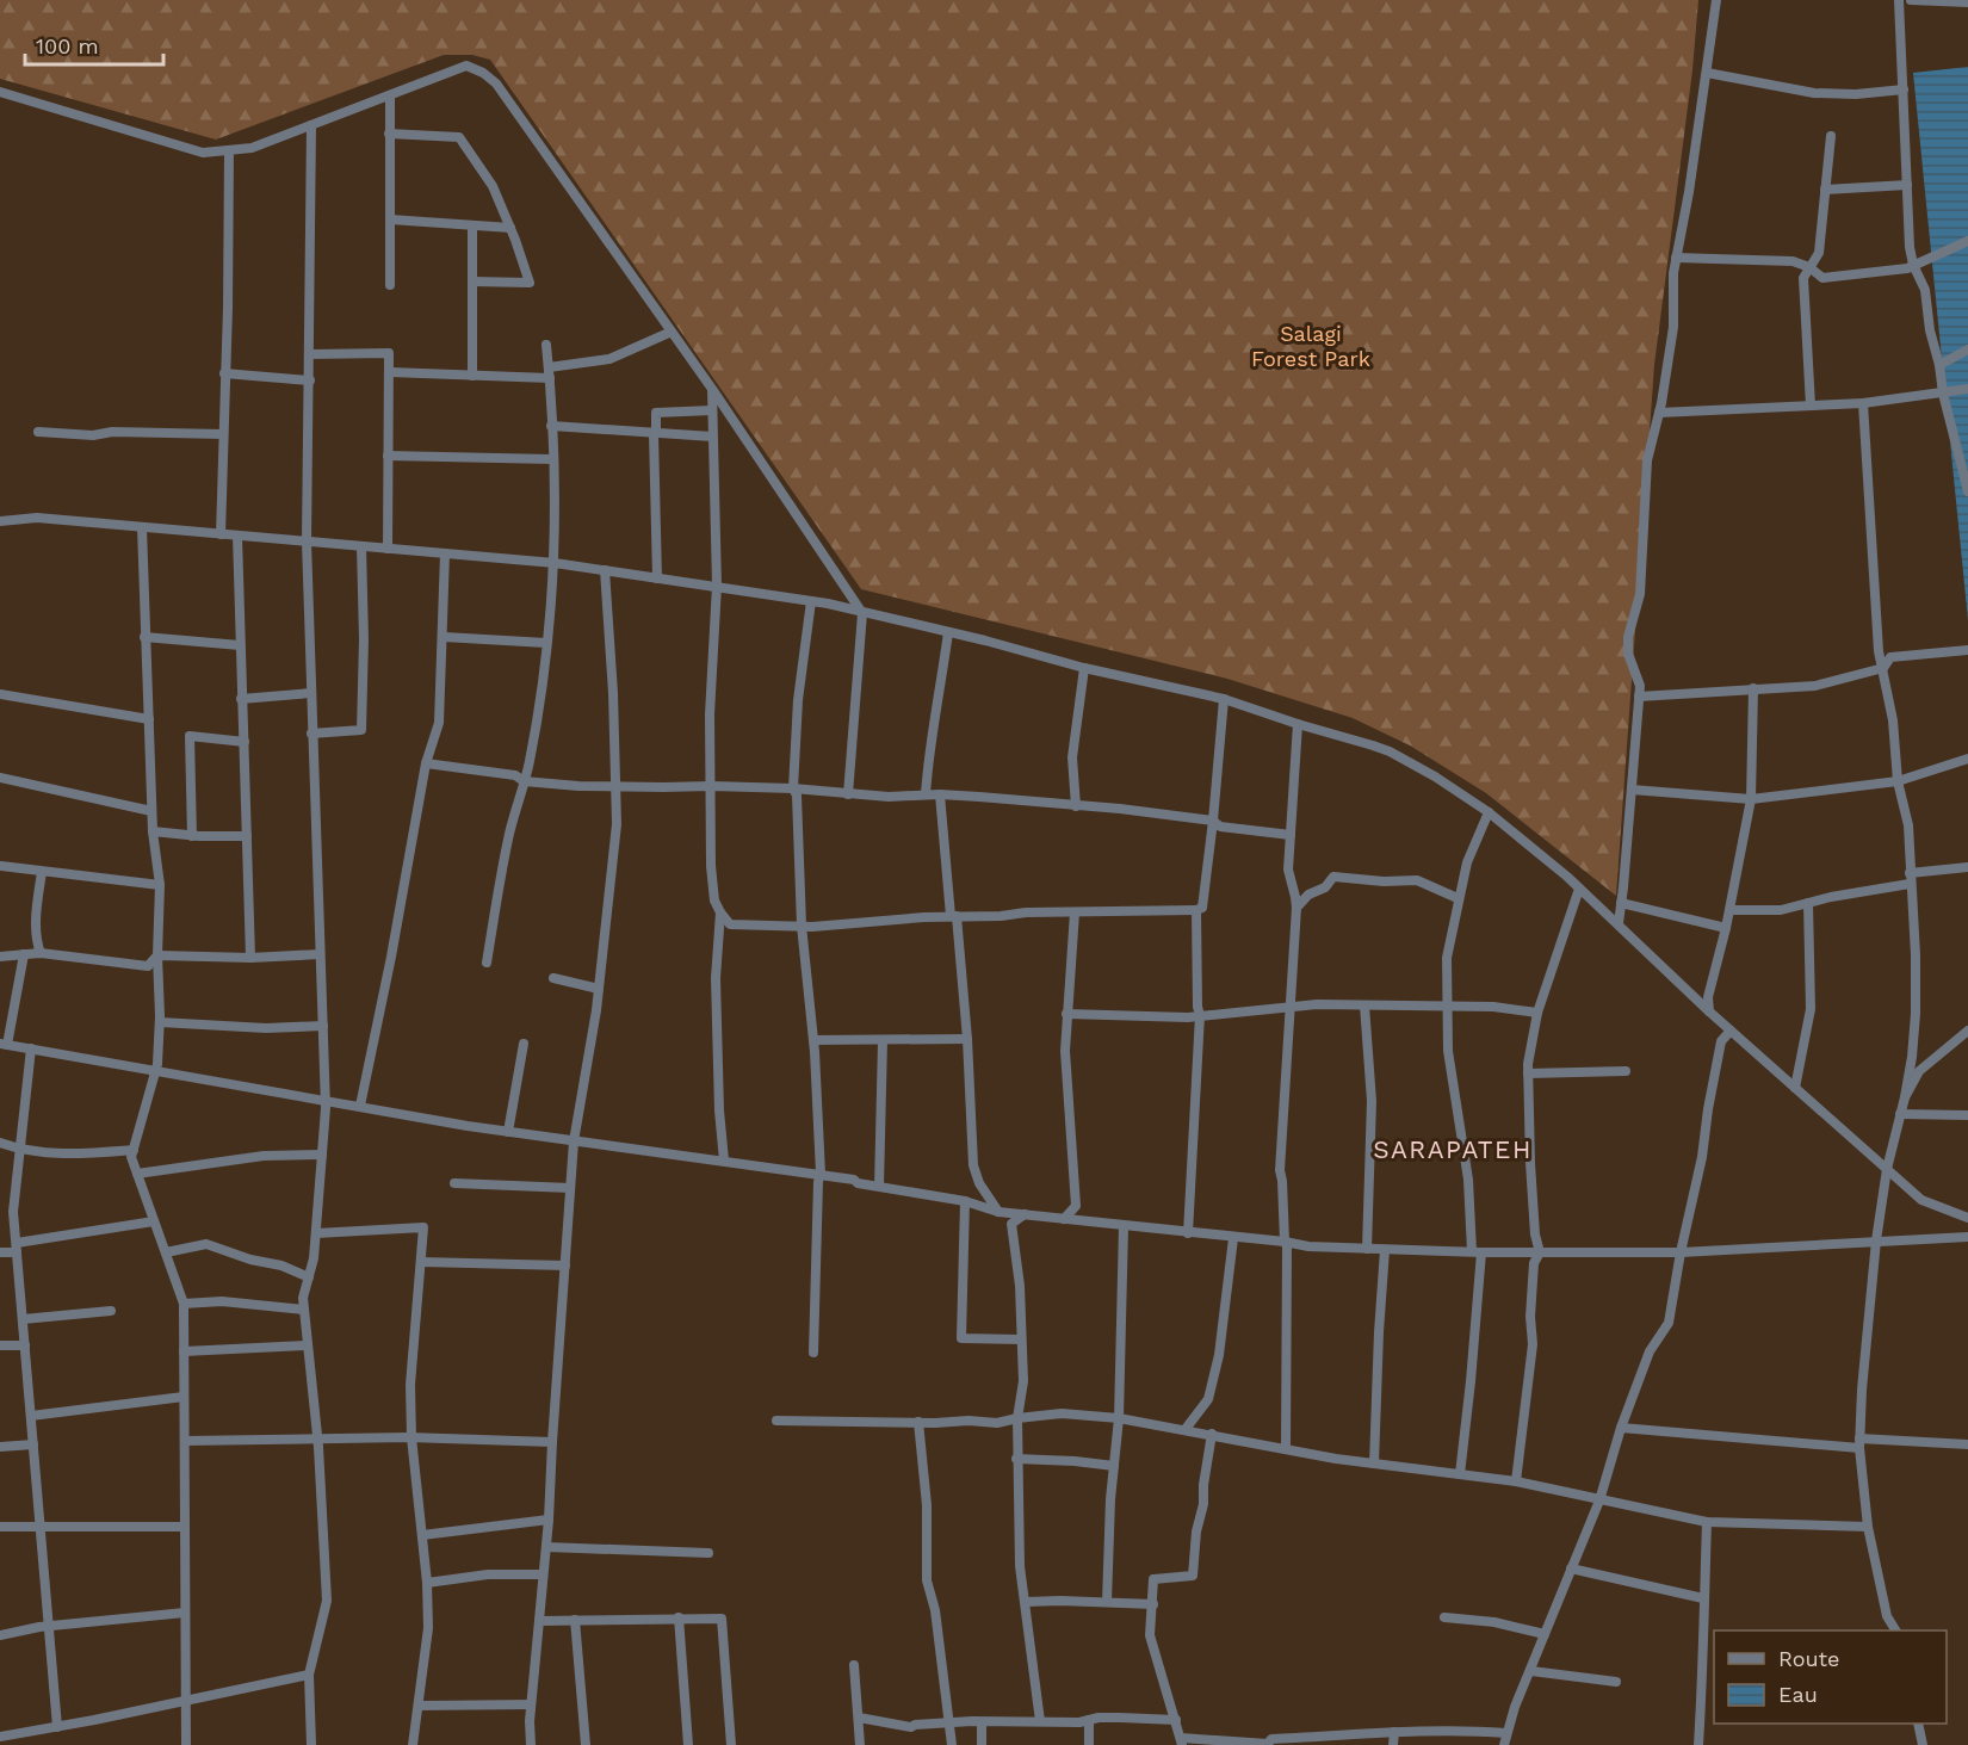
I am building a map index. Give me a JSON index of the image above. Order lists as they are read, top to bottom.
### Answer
{
  "districts": ["SARAPATEH"],
  "parks": ["Salagi Forest Park"],
  "legend": ["Route", "Eau"],
  "scale_bar": "100 m"
}
